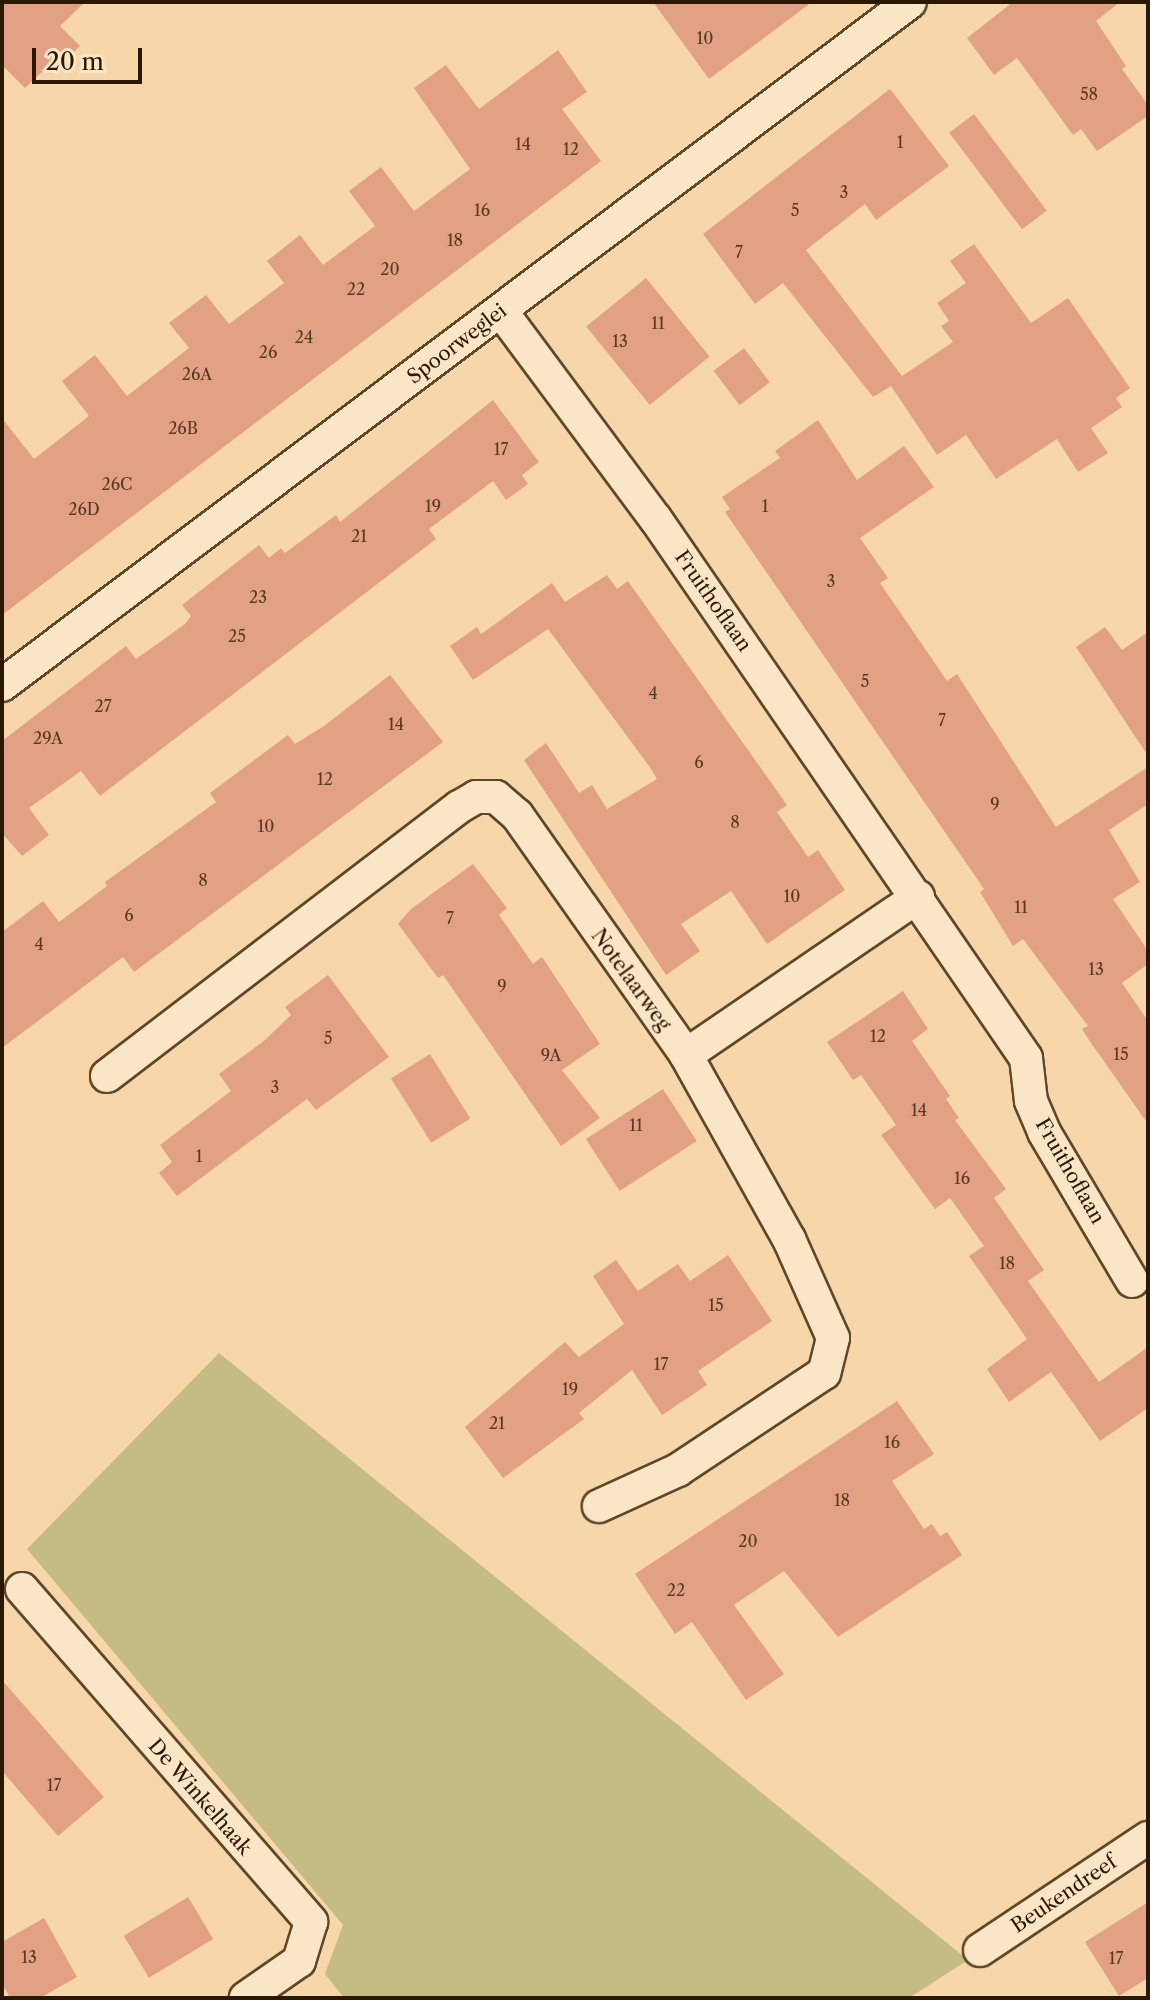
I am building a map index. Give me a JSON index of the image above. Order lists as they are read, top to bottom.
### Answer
{
  "streets": {
    "street": [
      "Spoorweglei",
      "Fruithoflaan",
      "Notelaarweg",
      "De Winkelhaak",
      "Beukendreef"
    ]
  },
  "crossings": [
    ["Spoorweglei", "Fruithoflaan"]
  ],
  "house_numbers": [
    "10",
    "58",
    "1",
    "14",
    "12",
    "3",
    "16",
    "5",
    "18",
    "7",
    "20",
    "22",
    "11",
    "24",
    "13",
    "26",
    "26A",
    "26B",
    "17",
    "26C",
    "19",
    "1",
    "26D",
    "21",
    "3",
    "23",
    "25",
    "5",
    "4",
    "27",
    "7",
    "14",
    "29A",
    "6",
    "12",
    "9",
    "8",
    "10",
    "8",
    "10",
    "11",
    "6",
    "7",
    "4",
    "13",
    "9",
    "12",
    "5",
    "15",
    "9A",
    "3",
    "14",
    "11",
    "1",
    "16",
    "18",
    "15",
    "17",
    "19",
    "21",
    "16",
    "18",
    "20",
    "22",
    "17",
    "13",
    "17"
  ],
  "scale_bar": "20 m"
}
